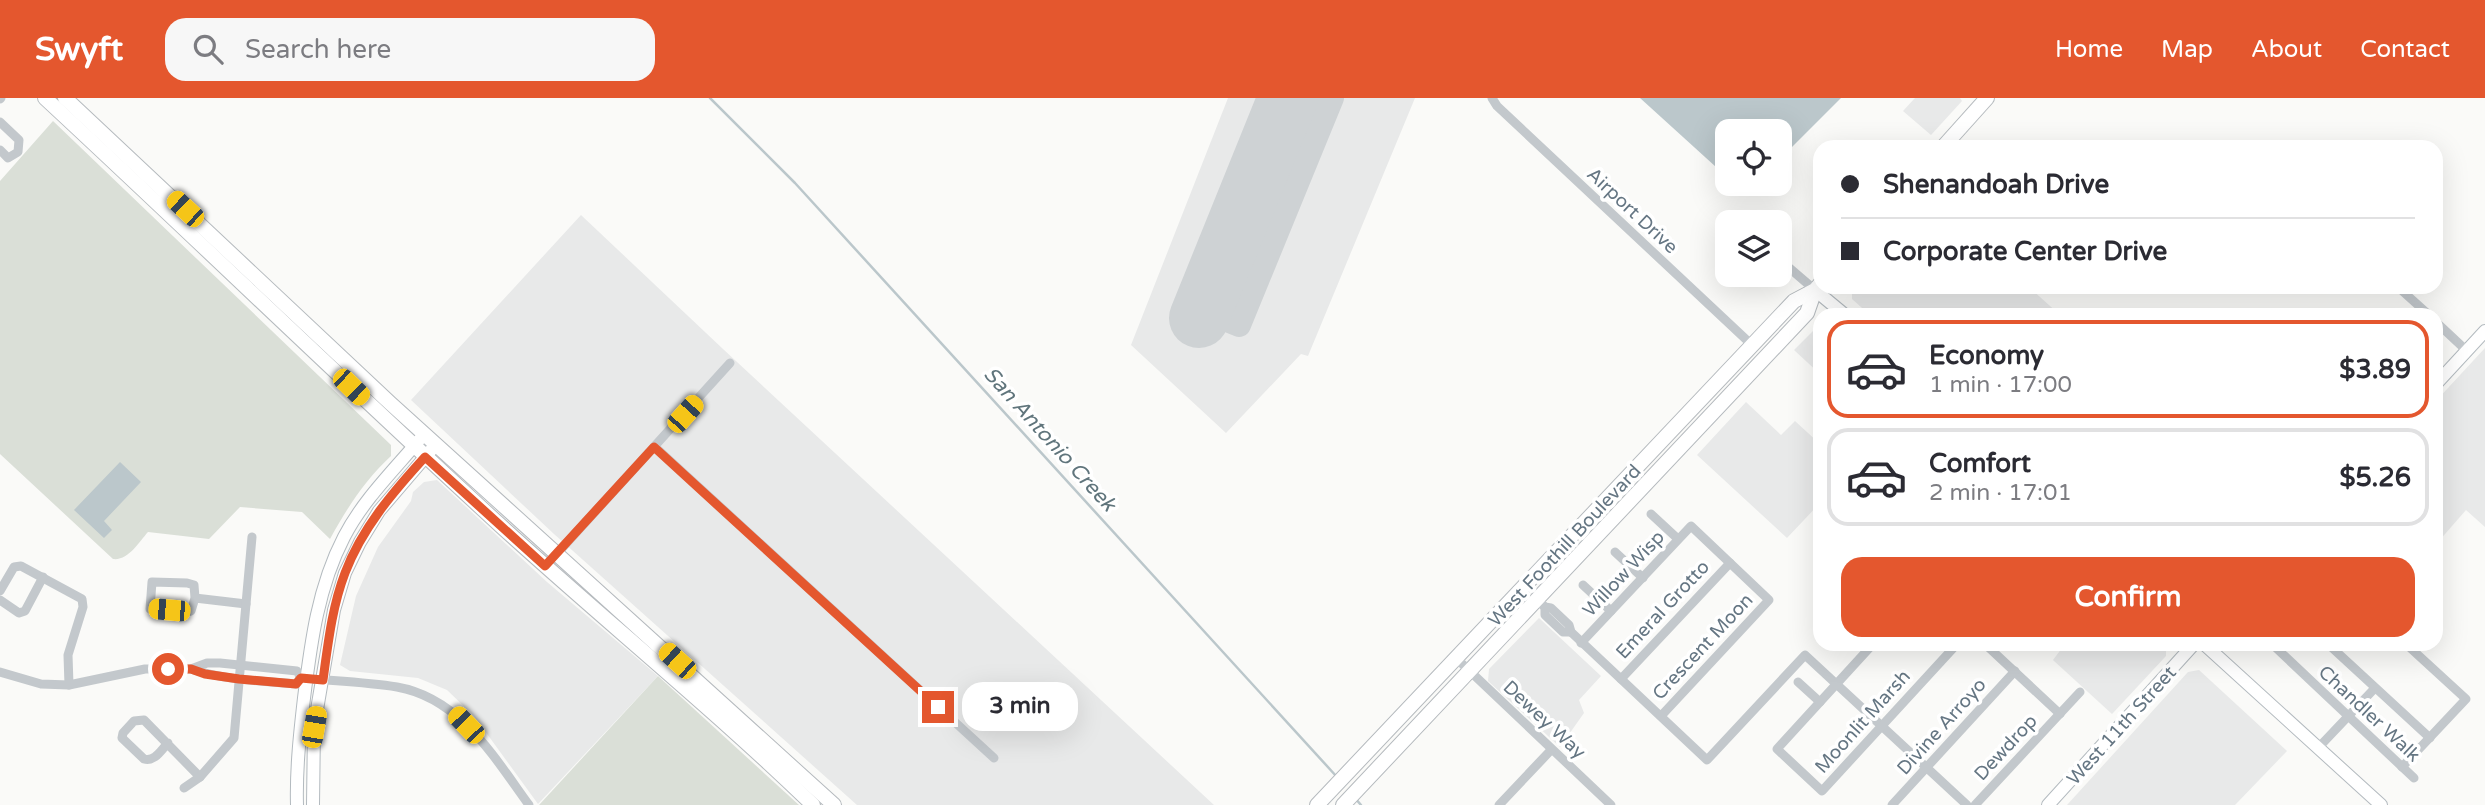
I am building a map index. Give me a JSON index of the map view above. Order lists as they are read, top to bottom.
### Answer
{
  "streets": {
    "main road": ["West Foothill Boulevard", "West 11th Street"],
    "street": [
      "Airport Drive",
      "Willow Wisp",
      "Emeral Grotto",
      "Crescent Moon",
      "Chandler Walk",
      "Dewey Way",
      "Moonlit Marsh",
      "Divine Arroyo",
      "Dewdrop"
    ]
  },
  "crossings": [
    ["Airport Drive", "West Foothill Boulevard"],
    ["West Foothill Boulevard", "Dewey Way"],
    ["Willow Wisp", "Emeral Grotto"],
    ["Willow Wisp", "Crescent Moon"],
    ["Emeral Grotto", "Crescent Moon"]
  ],
  "water": ["San Antonio Creek"],
  "page": {
    "header": "Swyft",
    "search": "Search here",
    "nav": [
      "Home",
      "Map",
      "About",
      "Contact"
    ],
    "banner": ["Shenandoah Drive", "Corporate Center Drive"],
    "list": [
      {
        "name": "Economy",
        "note": "1 min · 17:00",
        "value": "$3.89"
      },
      {
        "name": "Comfort",
        "note": "2 min · 17:01",
        "value": "$5.26"
      }
    ],
    "buttons": "Confirm",
    "bubble": "3 min"
  }
}
